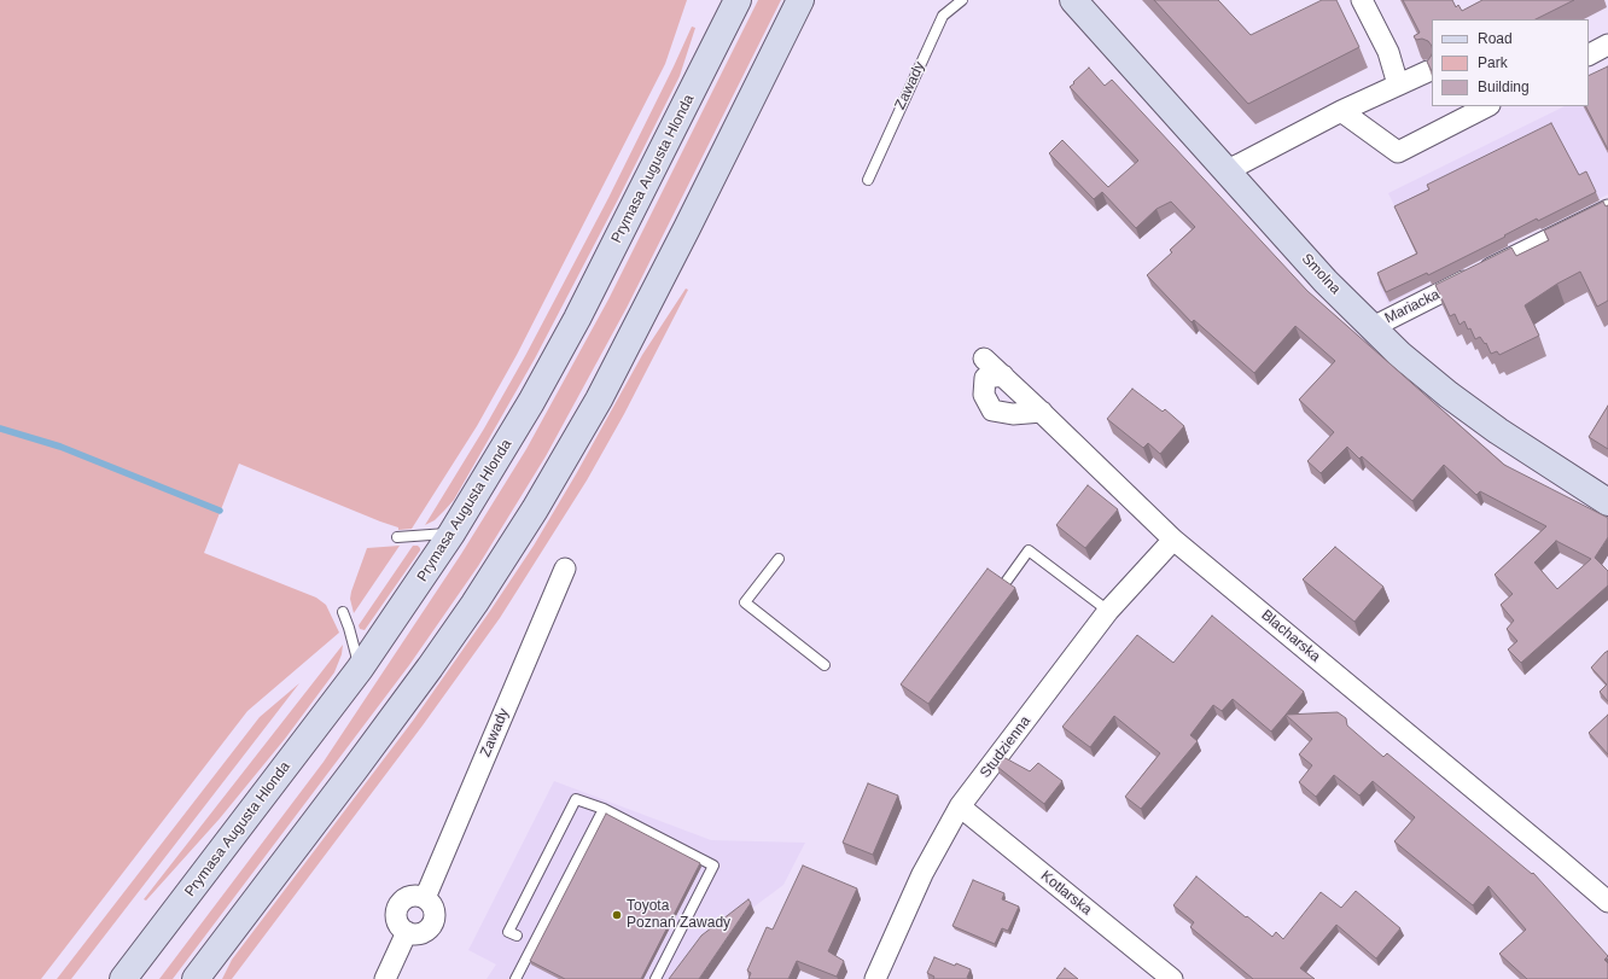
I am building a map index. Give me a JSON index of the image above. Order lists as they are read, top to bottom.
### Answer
{
  "streets": {
    "main road": ["Prymasa Augusta Hlonda", "Smolna"],
    "street": [
      "Zawady",
      "Mariacka",
      "Blacharska",
      "Studzienna",
      "Kotlarska"
    ]
  },
  "crossings": [
    ["Smolna", "Mariacka"],
    ["Blacharska", "Studzienna"],
    ["Studzienna", "Kotlarska"]
  ],
  "places": ["Toyota Poznań Zawady"],
  "legend": ["Road", "Park", "Building"]
}
